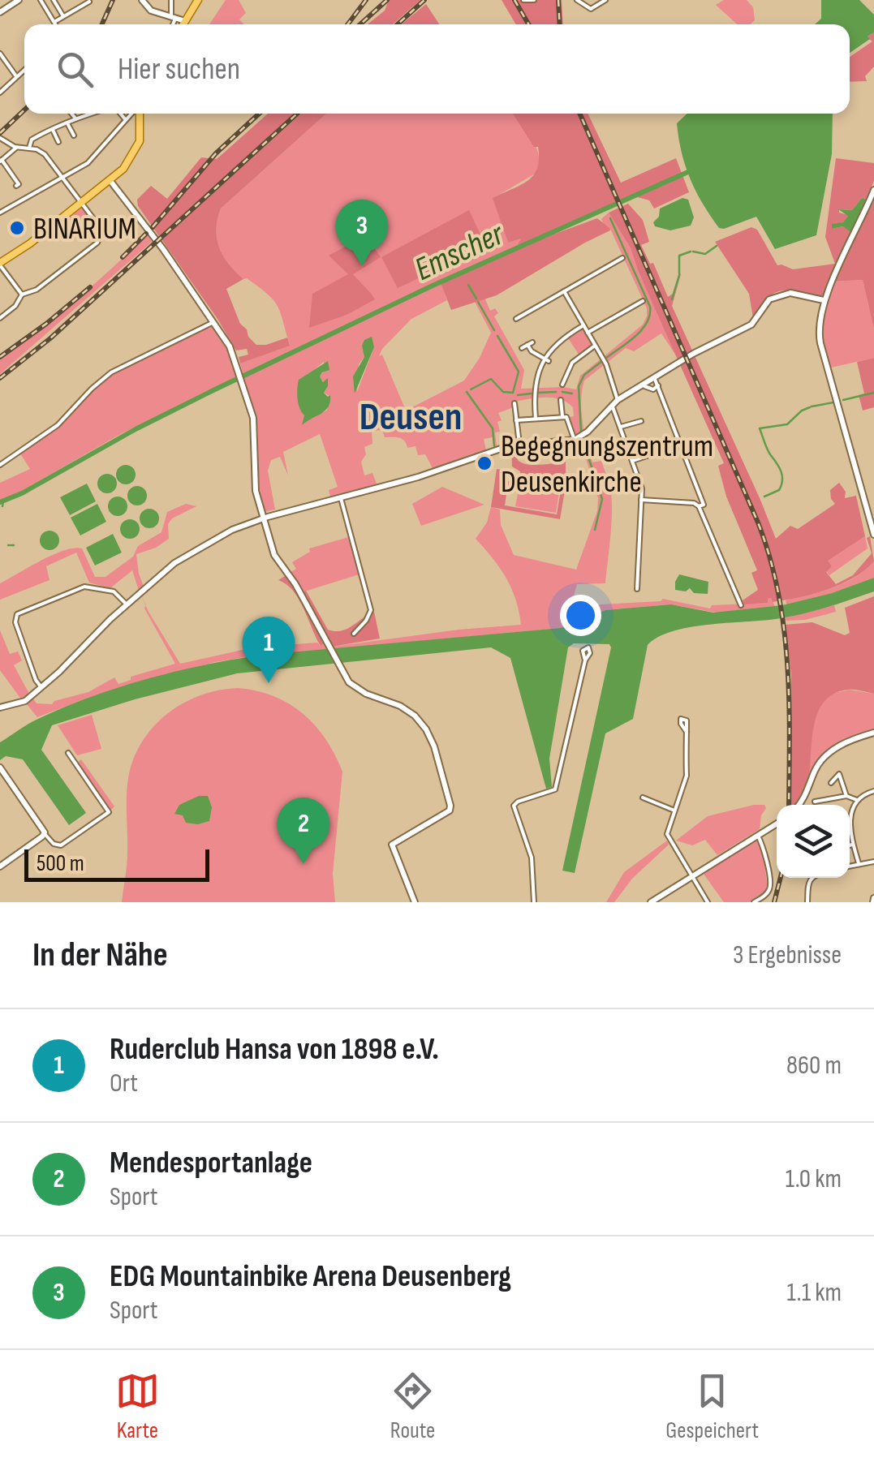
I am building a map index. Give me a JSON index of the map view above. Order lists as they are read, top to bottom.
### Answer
{
  "districts": ["Deusen"],
  "water": ["Emscher"],
  "places": ["BINARIUM", "Begegnungszentrum Deusenkirche"],
  "scale_bar": "500 m",
  "page": {
    "search": "Hier suchen",
    "pins": ["3", "1", "2"],
    "scale": "500 m",
    "heading": ["In der Nähe", "3 Ergebnisse"],
    "list": [
      {
        "mark": "1",
        "name": "Ruderclub Hansa von 1898 e.V.",
        "note": "Ort",
        "value": "860 m"
      },
      {
        "mark": "2",
        "name": "Mendesportanlage",
        "note": "Sport",
        "value": "1.0 km"
      },
      {
        "mark": "3",
        "name": "EDG Mountainbike Arena Deusenberg",
        "note": "Sport",
        "value": "1.1 km"
      }
    ],
    "nav": ["Karte", "Route", "Gespeichert"]
  }
}
